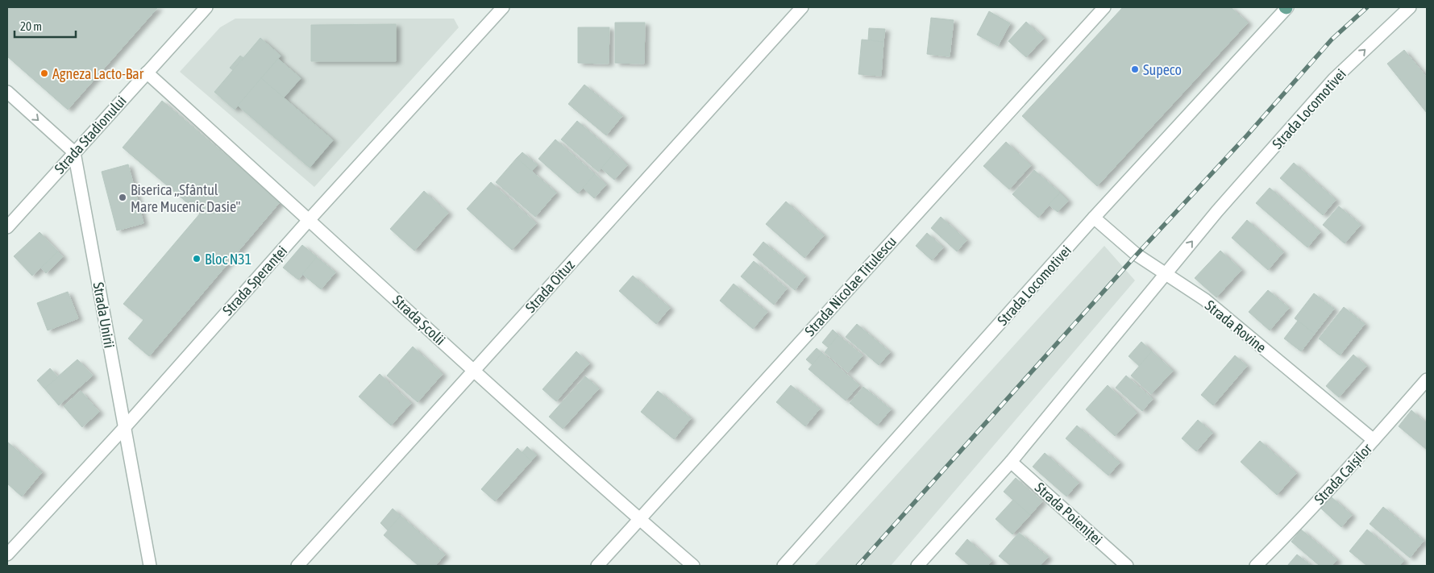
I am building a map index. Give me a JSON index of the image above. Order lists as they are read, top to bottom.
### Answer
{
  "streets": {
    "street": [
      "Strada Locomotivei",
      "Strada Stadionului",
      "Strada Speranței",
      "Strada Oituz",
      "Strada Nicolae Titulescu",
      "Strada Unirii",
      "Strada Școlii",
      "Strada Rovine",
      "Strada Caișilor",
      "Strada Poieniței"
    ]
  },
  "crossings": [
    ["Strada Locomotivei", "Strada Rovine"],
    ["Strada Locomotivei", "Strada Poieniței"],
    ["Strada Stadionului", "Strada Unirii"],
    ["Strada Stadionului", "Strada Școlii"],
    ["Strada Speranței", "Strada Unirii"],
    ["Strada Speranței", "Strada Școlii"],
    ["Strada Oituz", "Strada Școlii"],
    ["Strada Nicolae Titulescu", "Strada Școlii"],
    ["Strada Rovine", "Strada Caișilor"]
  ],
  "places": [
    "Supeco",
    "Agneza Lacto-Bar",
    "Biserica „Sfântul Mare Mucenic Dasie\"",
    "Bloc N31"
  ],
  "scale_bar": "20 m"
}
